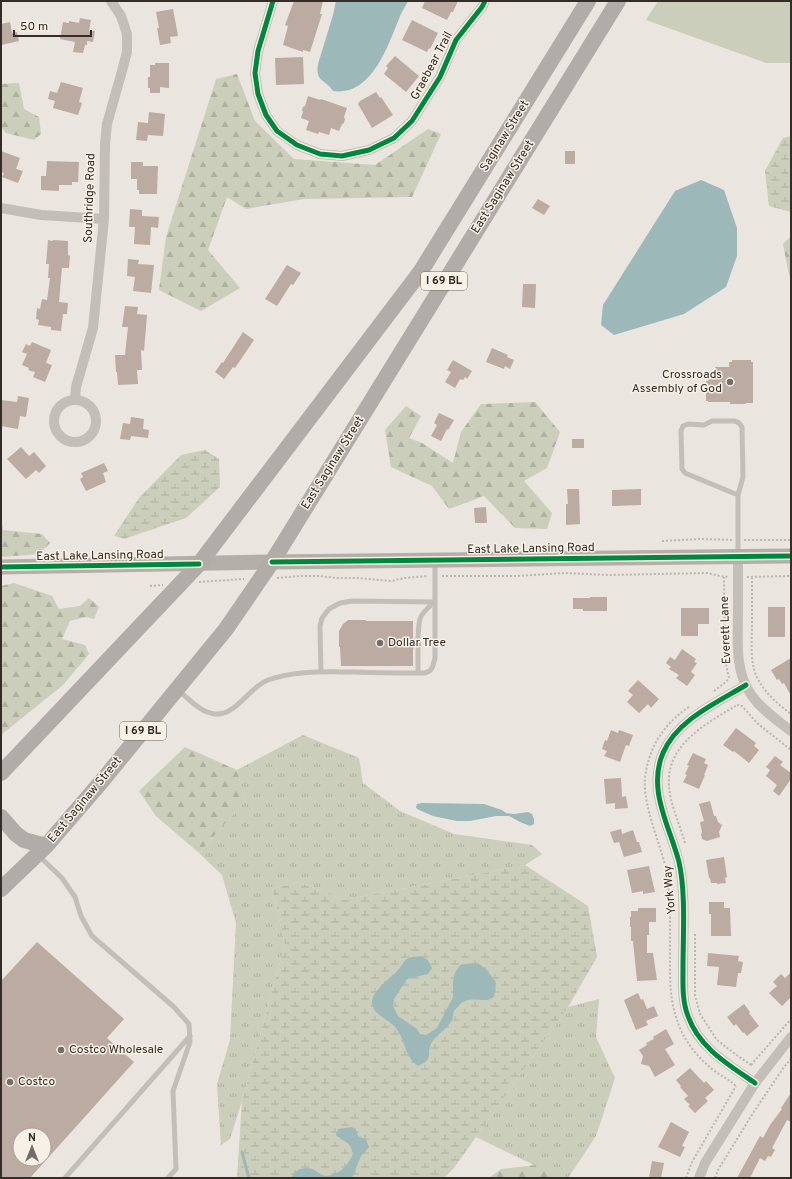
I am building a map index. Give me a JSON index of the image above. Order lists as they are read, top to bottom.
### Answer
{
  "streets": {
    "main road": ["Saginaw Street", "East Saginaw Street", "I 69 BL"],
    "street": [
      "Graebear Trail",
      "Southridge Road",
      "East Lake Lansing Road",
      "Everett Lane",
      "York Way"
    ]
  },
  "crossings": [
    ["Saginaw Street", "I 69 BL"],
    ["East Saginaw Street", "East Lake Lansing Road"],
    ["I 69 BL", "East Lake Lansing Road"],
    ["East Lake Lansing Road", "Everett Lane"],
    ["Everett Lane", "York Way"]
  ],
  "places": [
    "Crossroads Assembly of God",
    "Dollar Tree",
    "Costco Wholesale",
    "Costco"
  ],
  "scale_bar": "50 m",
  "north": "top"
}
